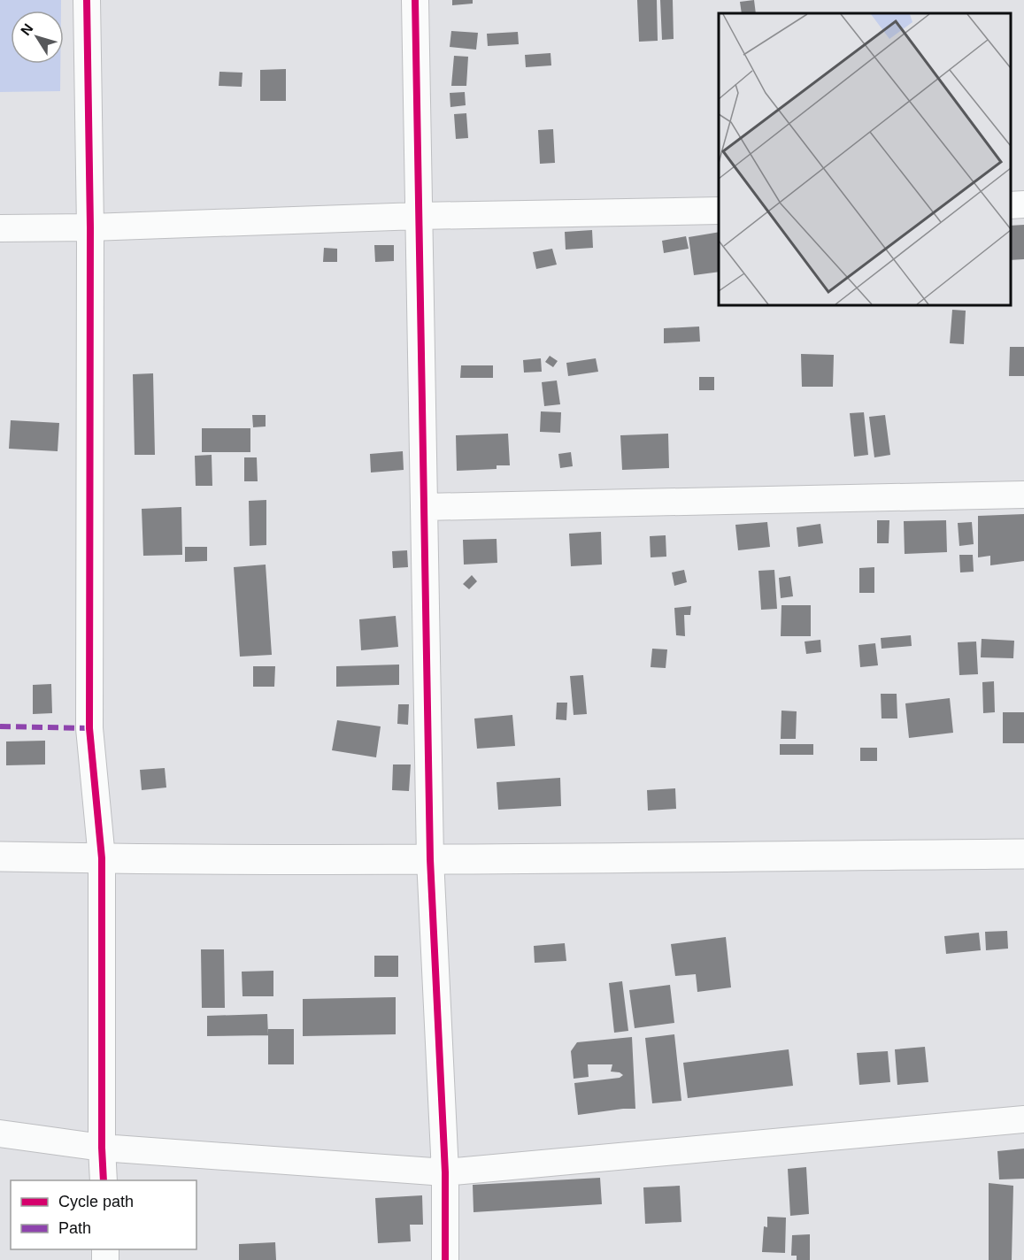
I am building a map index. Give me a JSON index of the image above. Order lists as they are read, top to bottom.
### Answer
{
  "legend": ["Cycle path", "Path"],
  "north": "top left"
}
